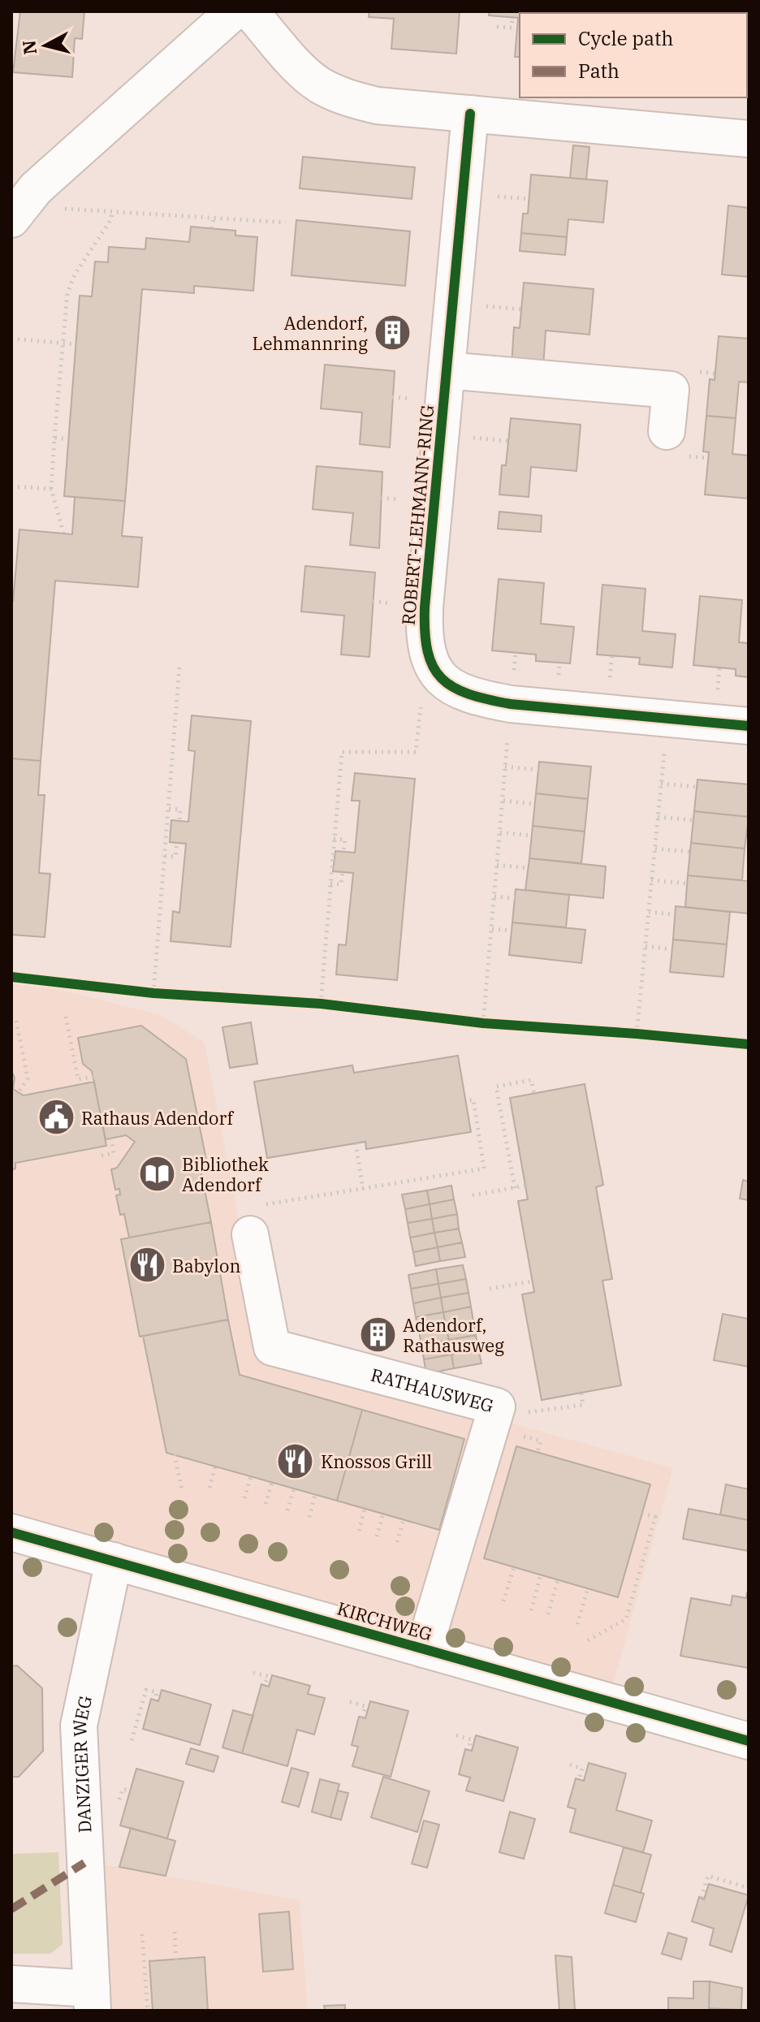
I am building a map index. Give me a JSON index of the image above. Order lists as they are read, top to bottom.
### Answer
{
  "streets": {
    "street": [
      "ROBERT-LEHMANN-RING",
      "RATHAUSWEG",
      "KIRCHWEG",
      "DANZIGER WEG"
    ]
  },
  "crossings": [
    ["RATHAUSWEG", "KIRCHWEG"],
    ["KIRCHWEG", "DANZIGER WEG"]
  ],
  "places": {
    "building": ["Adendorf, Lehmannring", "Adendorf, Rathausweg"],
    "public building": ["Rathaus Adendorf"],
    "library": ["Bibliothek Adendorf"],
    "restaurant": ["Babylon", "Knossos Grill"]
  },
  "legend": ["Cycle path", "Path"],
  "north": "left"
}
